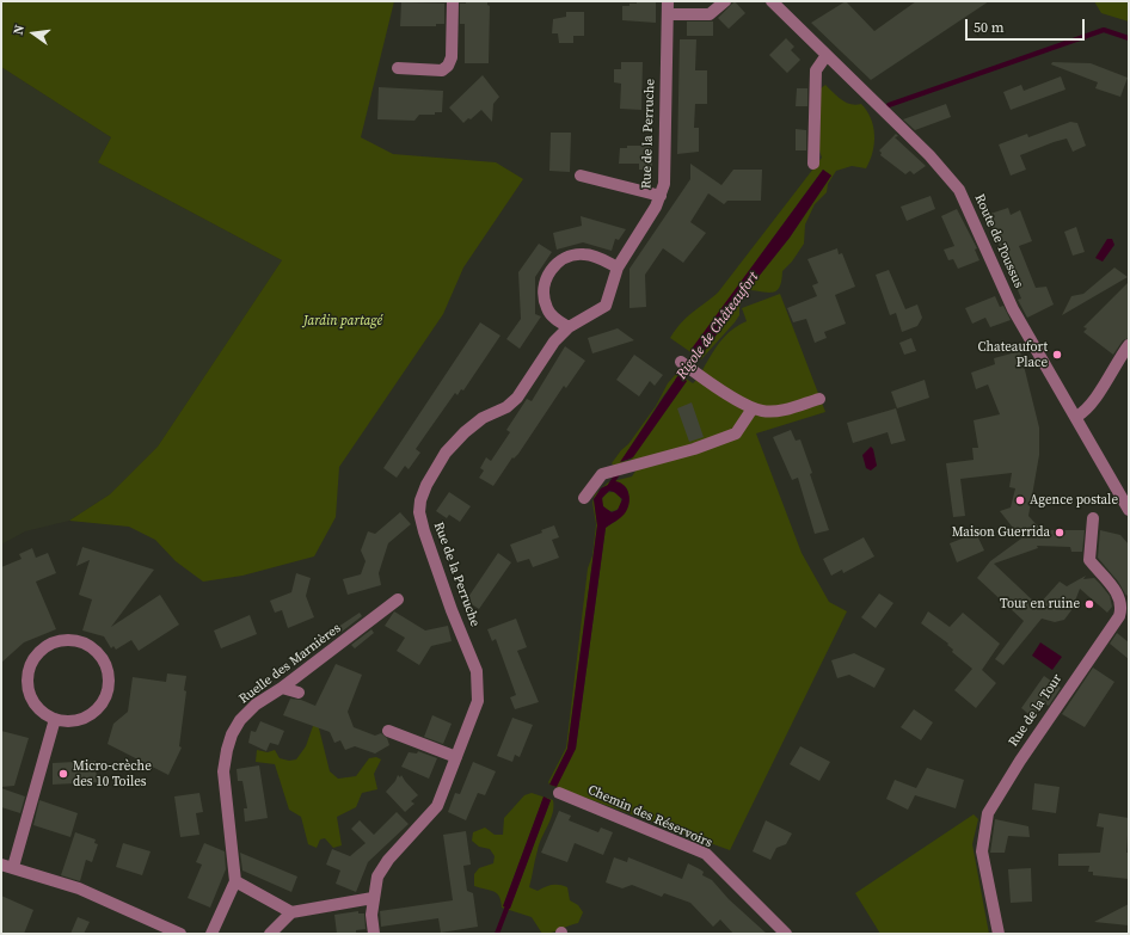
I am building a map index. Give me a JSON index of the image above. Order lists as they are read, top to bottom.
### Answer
{
  "streets": {
    "street": [
      "Rue de la Perruche",
      "Route de Toussus",
      "Ruelle des Marnières",
      "Rue de la Tour",
      "Chemin des Réservoirs"
    ]
  },
  "water": ["Rigole de Châteaufort"],
  "parks": ["Jardin partagé"],
  "places": [
    "Chateaufort Place",
    "Agence postale",
    "Maison Guerrida",
    "Tour en ruine",
    "Micro-crèche des 10 Toiles"
  ],
  "scale_bar": "50 m",
  "north": "left"
}
